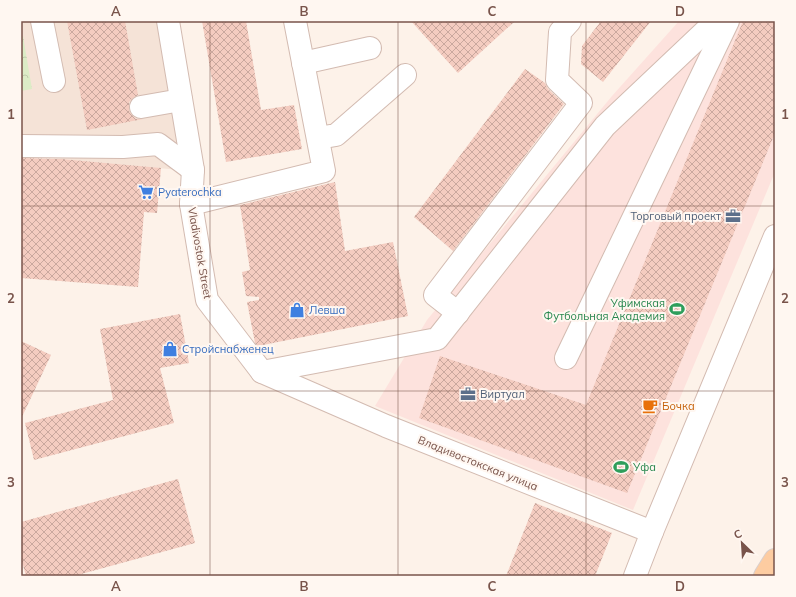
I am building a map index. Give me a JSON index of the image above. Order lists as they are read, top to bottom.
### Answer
{
  "streets": {
    "street": ["Vladivostok Street", "Владивостокская улица"]
  },
  "crossings": [
    ["Vladivostok Street", "Владивостокская улица"]
  ],
  "places": {
    "supermarket": ["Pyaterochka"],
    "office": ["Торговый проект", "Виртуал"],
    "sports": ["Уфимская Футбольная Академия", "Уфа"],
    "shop": ["Левша", "Стройснабженец"],
    "cafe": ["Бочка"]
  },
  "north": "top left",
  "grid": {
    "columns": [
      "A",
      "B",
      "C",
      "D"
    ],
    "rows": ["1", "2", "3"]
  }
}
